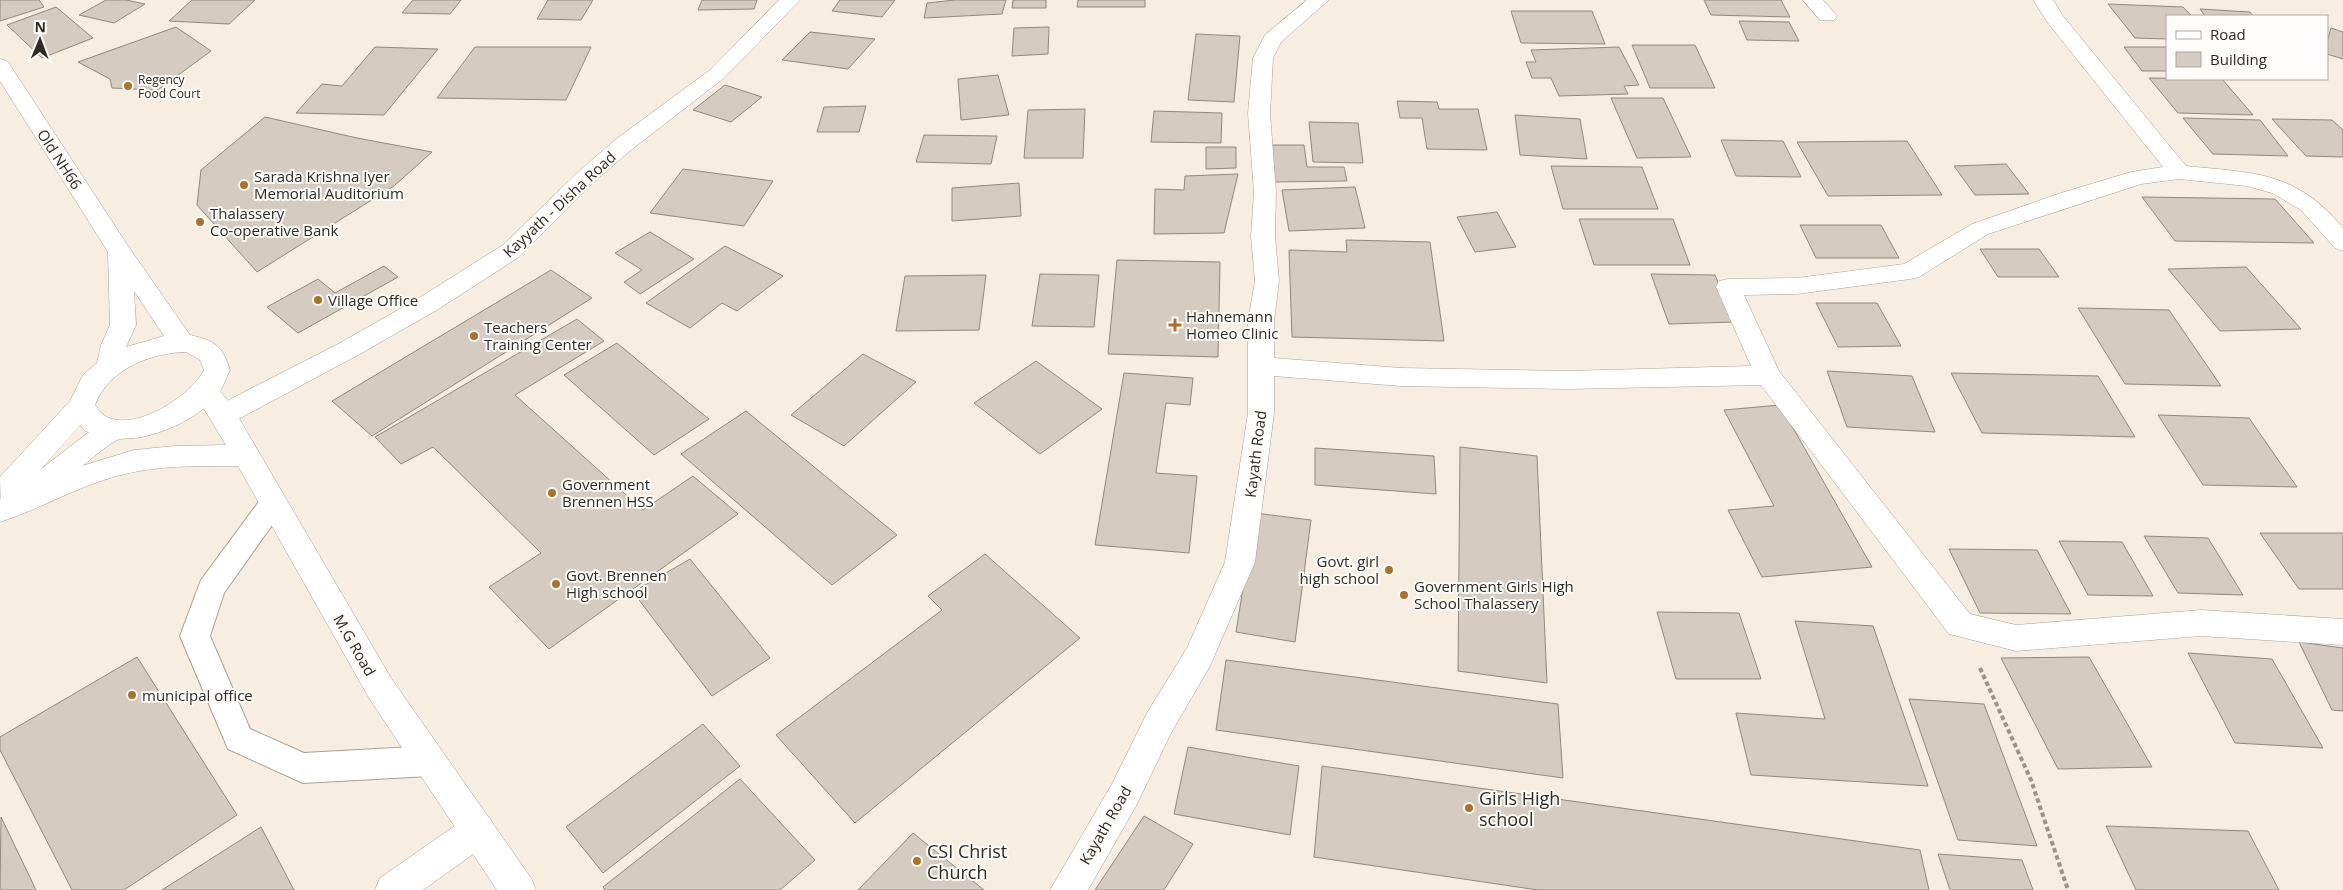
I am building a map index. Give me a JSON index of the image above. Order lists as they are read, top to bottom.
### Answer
{
  "streets": {
    "street": [
      "Old NH66",
      "Kayyath - Disha Road",
      "Kayath Road",
      "M.G Road"
    ]
  },
  "crossings": [
    ["Kayyath - Disha Road", "M.G Road"]
  ],
  "places": {
    "other": [
      "Regency Food Court",
      "Sarada Krishna Iyer Memorial Auditorium",
      "Thalassery Co-operative Bank",
      "Village Office",
      "Teachers Training Center",
      "Government Brennen HSS",
      "Govt. girl high school",
      "Govt. Brennen High school",
      "Government Girls High School Thalassery",
      "municipal office",
      "Girls High school",
      "CSI Christ Church"
    ],
    "health": ["Hahnemann Homeo Clinic"]
  },
  "legend": ["Road", "Building"],
  "north": "top"
}
